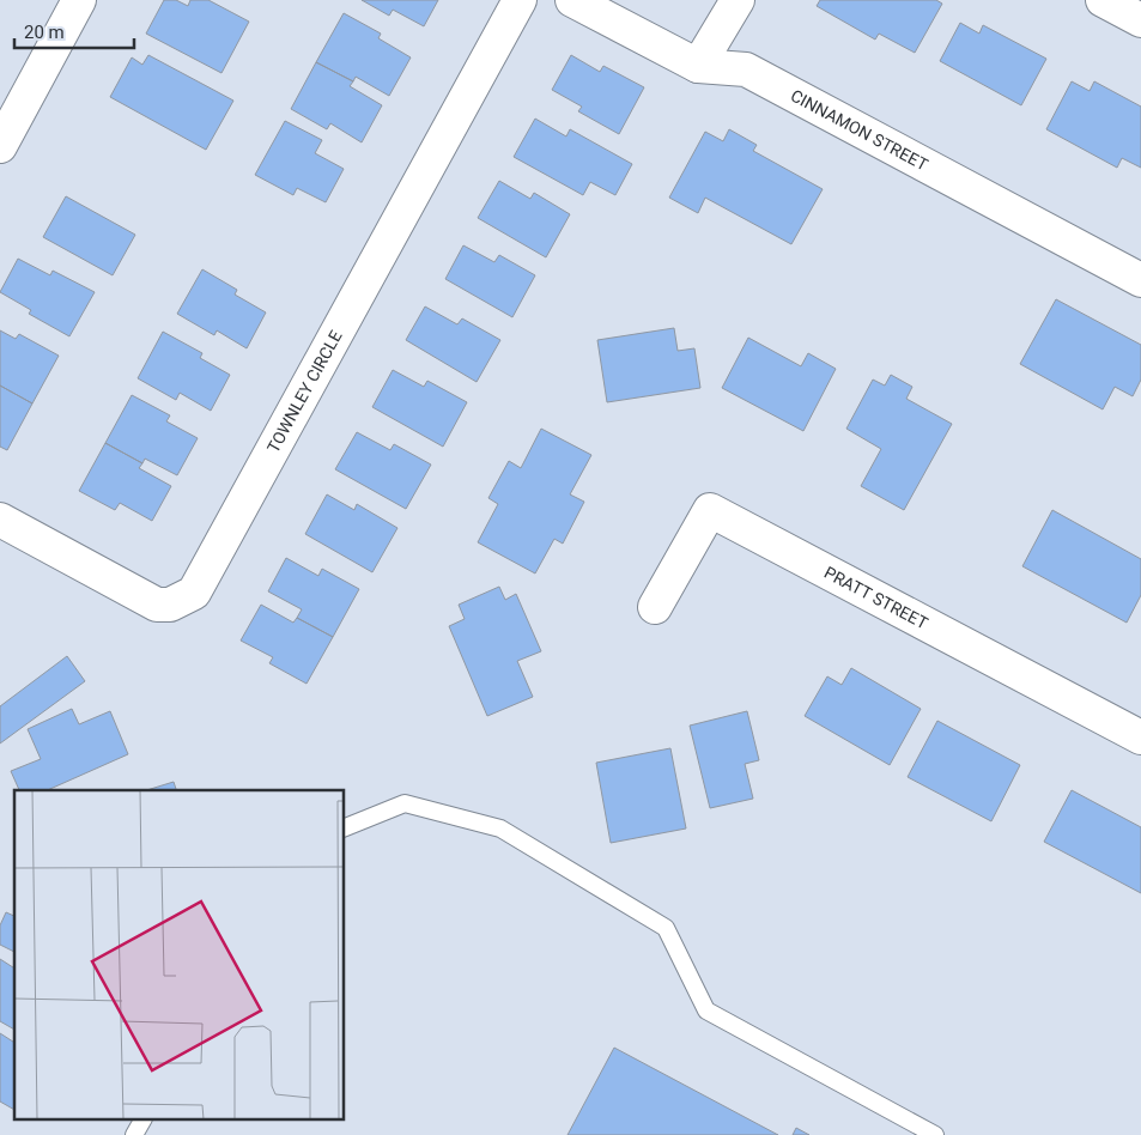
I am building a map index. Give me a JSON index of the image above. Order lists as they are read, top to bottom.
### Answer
{
  "streets": {
    "street": ["CINNAMON STREET", "TOWNLEY CIRCLE", "PRATT STREET"]
  },
  "scale_bar": "20 m"
}
